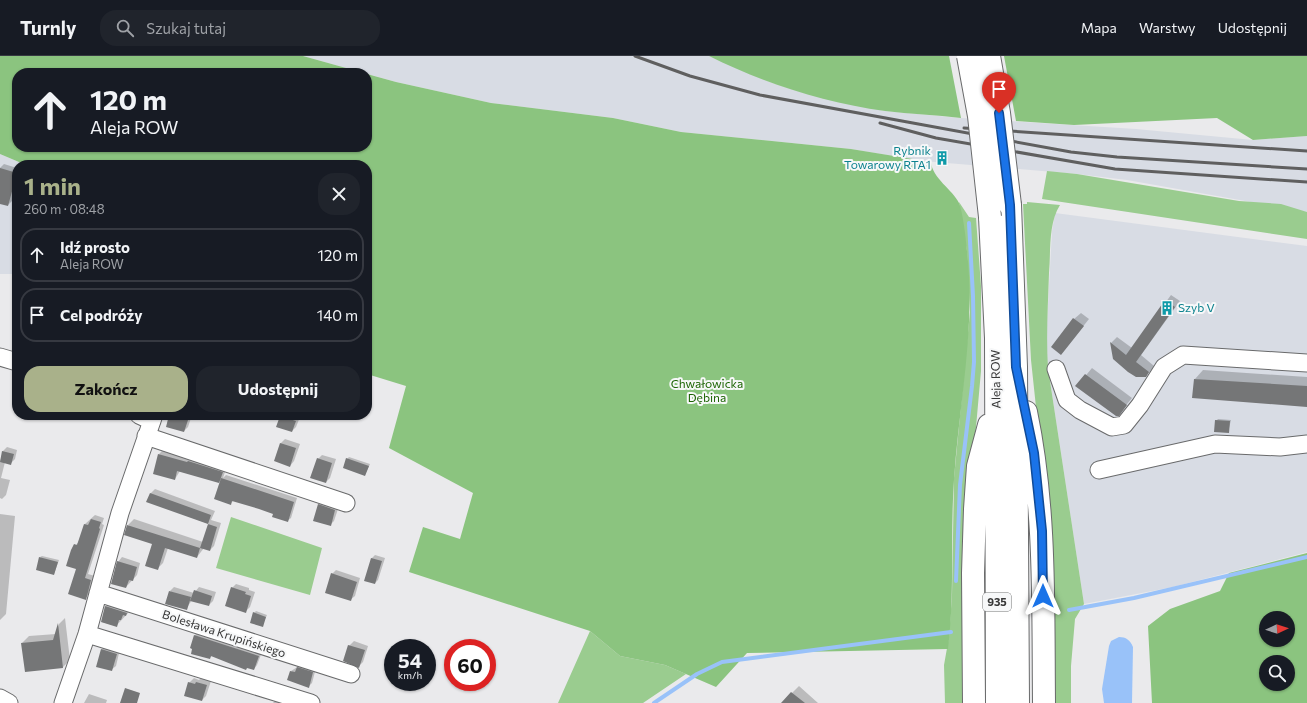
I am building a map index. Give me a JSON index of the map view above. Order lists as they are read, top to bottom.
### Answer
{
  "streets": {
    "main road": ["Aleja ROW", "935"],
    "street": ["Bolesława Krupińskiego"]
  },
  "parks": ["Chwałowicka Dębina"],
  "places": {
    "building": ["Rybnik Towarowy RTA1", "Szyb V"]
  },
  "north": "right",
  "page": {
    "header": "Turnly",
    "search": "Szukaj tutaj",
    "nav": ["Mapa", "Warstwy", "Udostępnij"],
    "turn": ["120 m", "Aleja ROW"],
    "heading": ["1 min", "260 m · 08:48"],
    "list": [
      {
        "name": "Idź prosto",
        "note": "Aleja ROW",
        "value": "120 m"
      },
      {
        "name": "Cel podróży",
        "value": "140 m"
      }
    ],
    "buttons": ["Zakończ", "Udostępnij"],
    "speed": "54 km/h",
    "limit": "60"
  }
}
